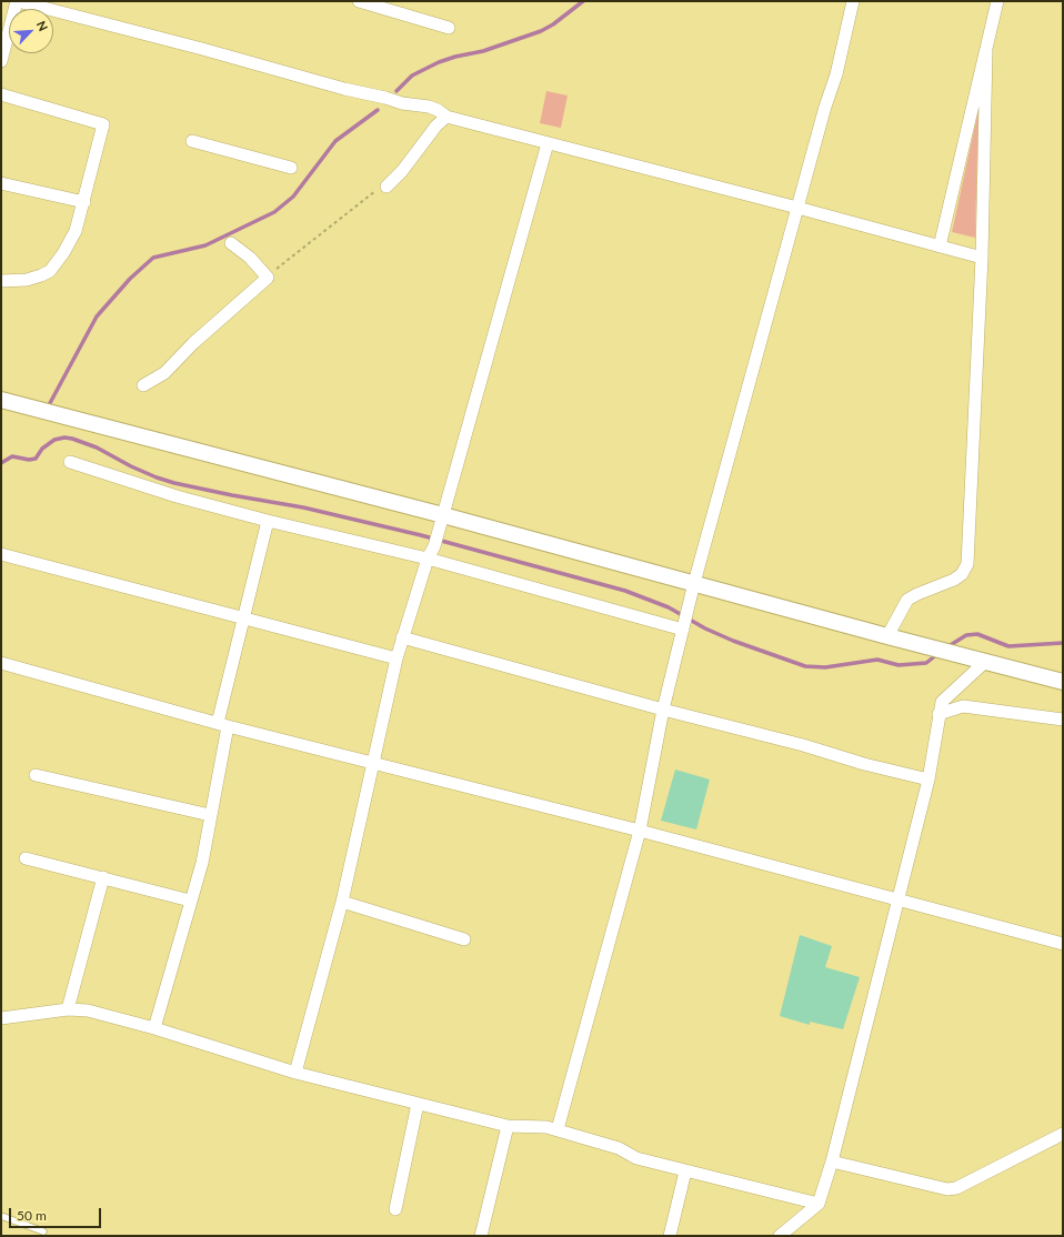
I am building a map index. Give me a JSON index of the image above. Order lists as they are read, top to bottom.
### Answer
{
  "scale_bar": "50 m",
  "north": "top right"
}
